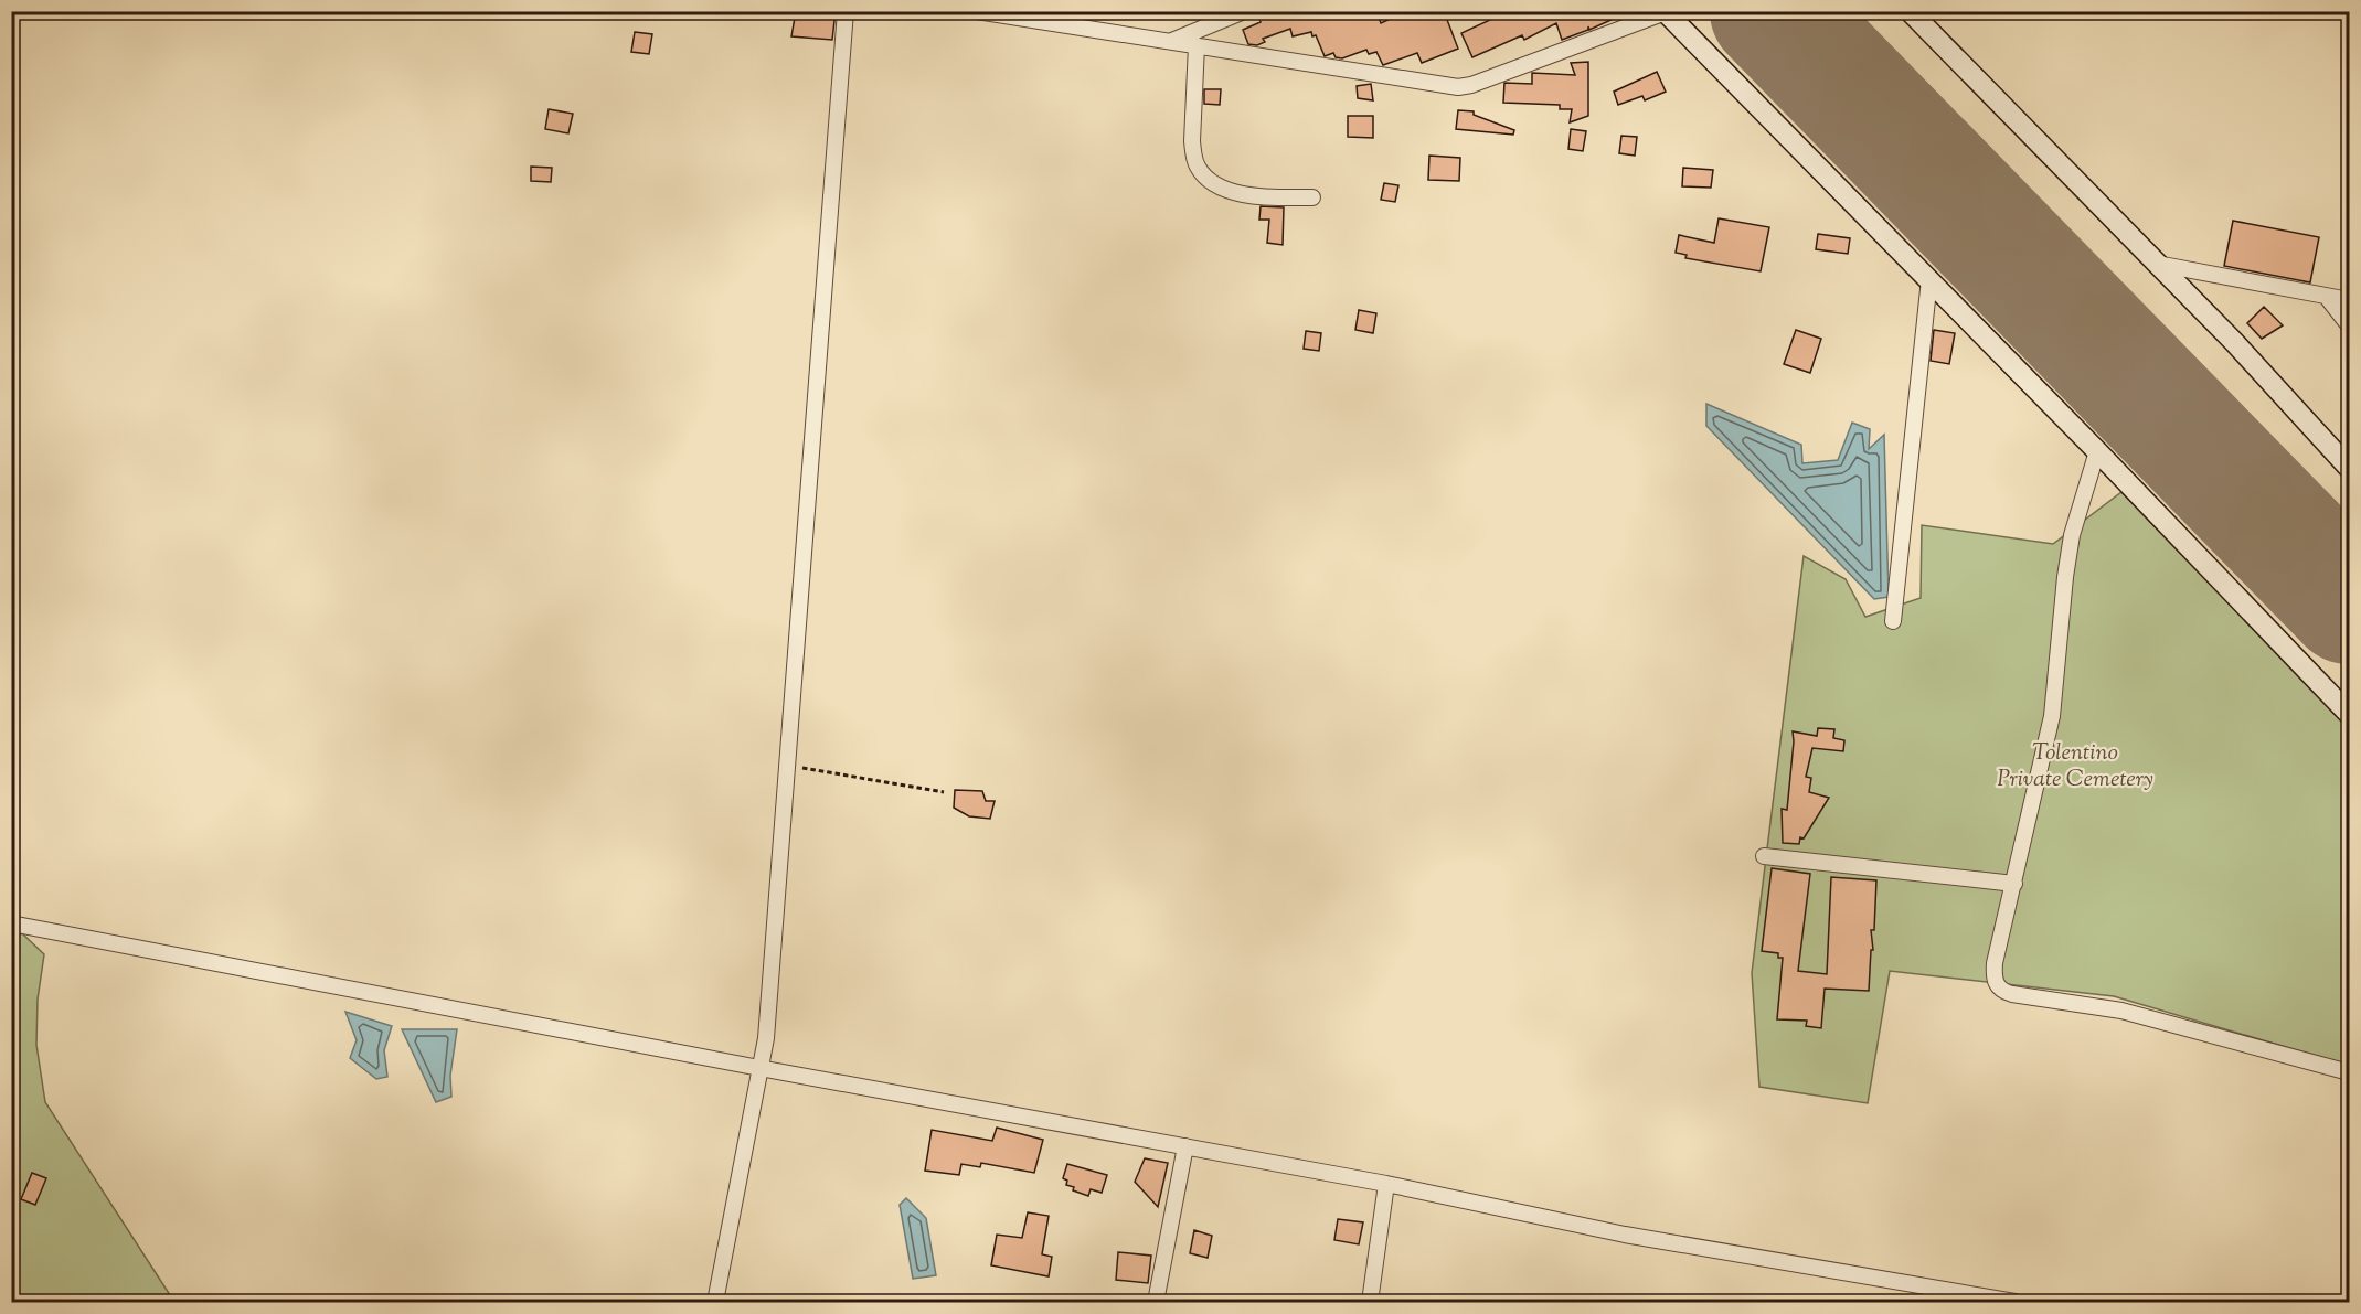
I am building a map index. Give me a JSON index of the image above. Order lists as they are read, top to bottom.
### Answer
{
  "parks": ["Tolentino Private Cemetery"]
}
